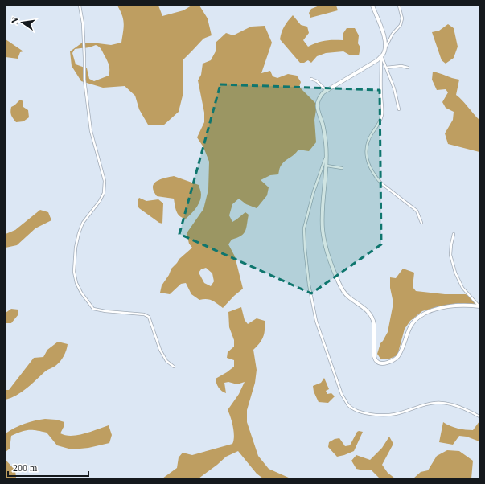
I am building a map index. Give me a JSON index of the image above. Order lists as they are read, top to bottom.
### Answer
{
  "scale_bar": "200 m",
  "north": "left"
}
